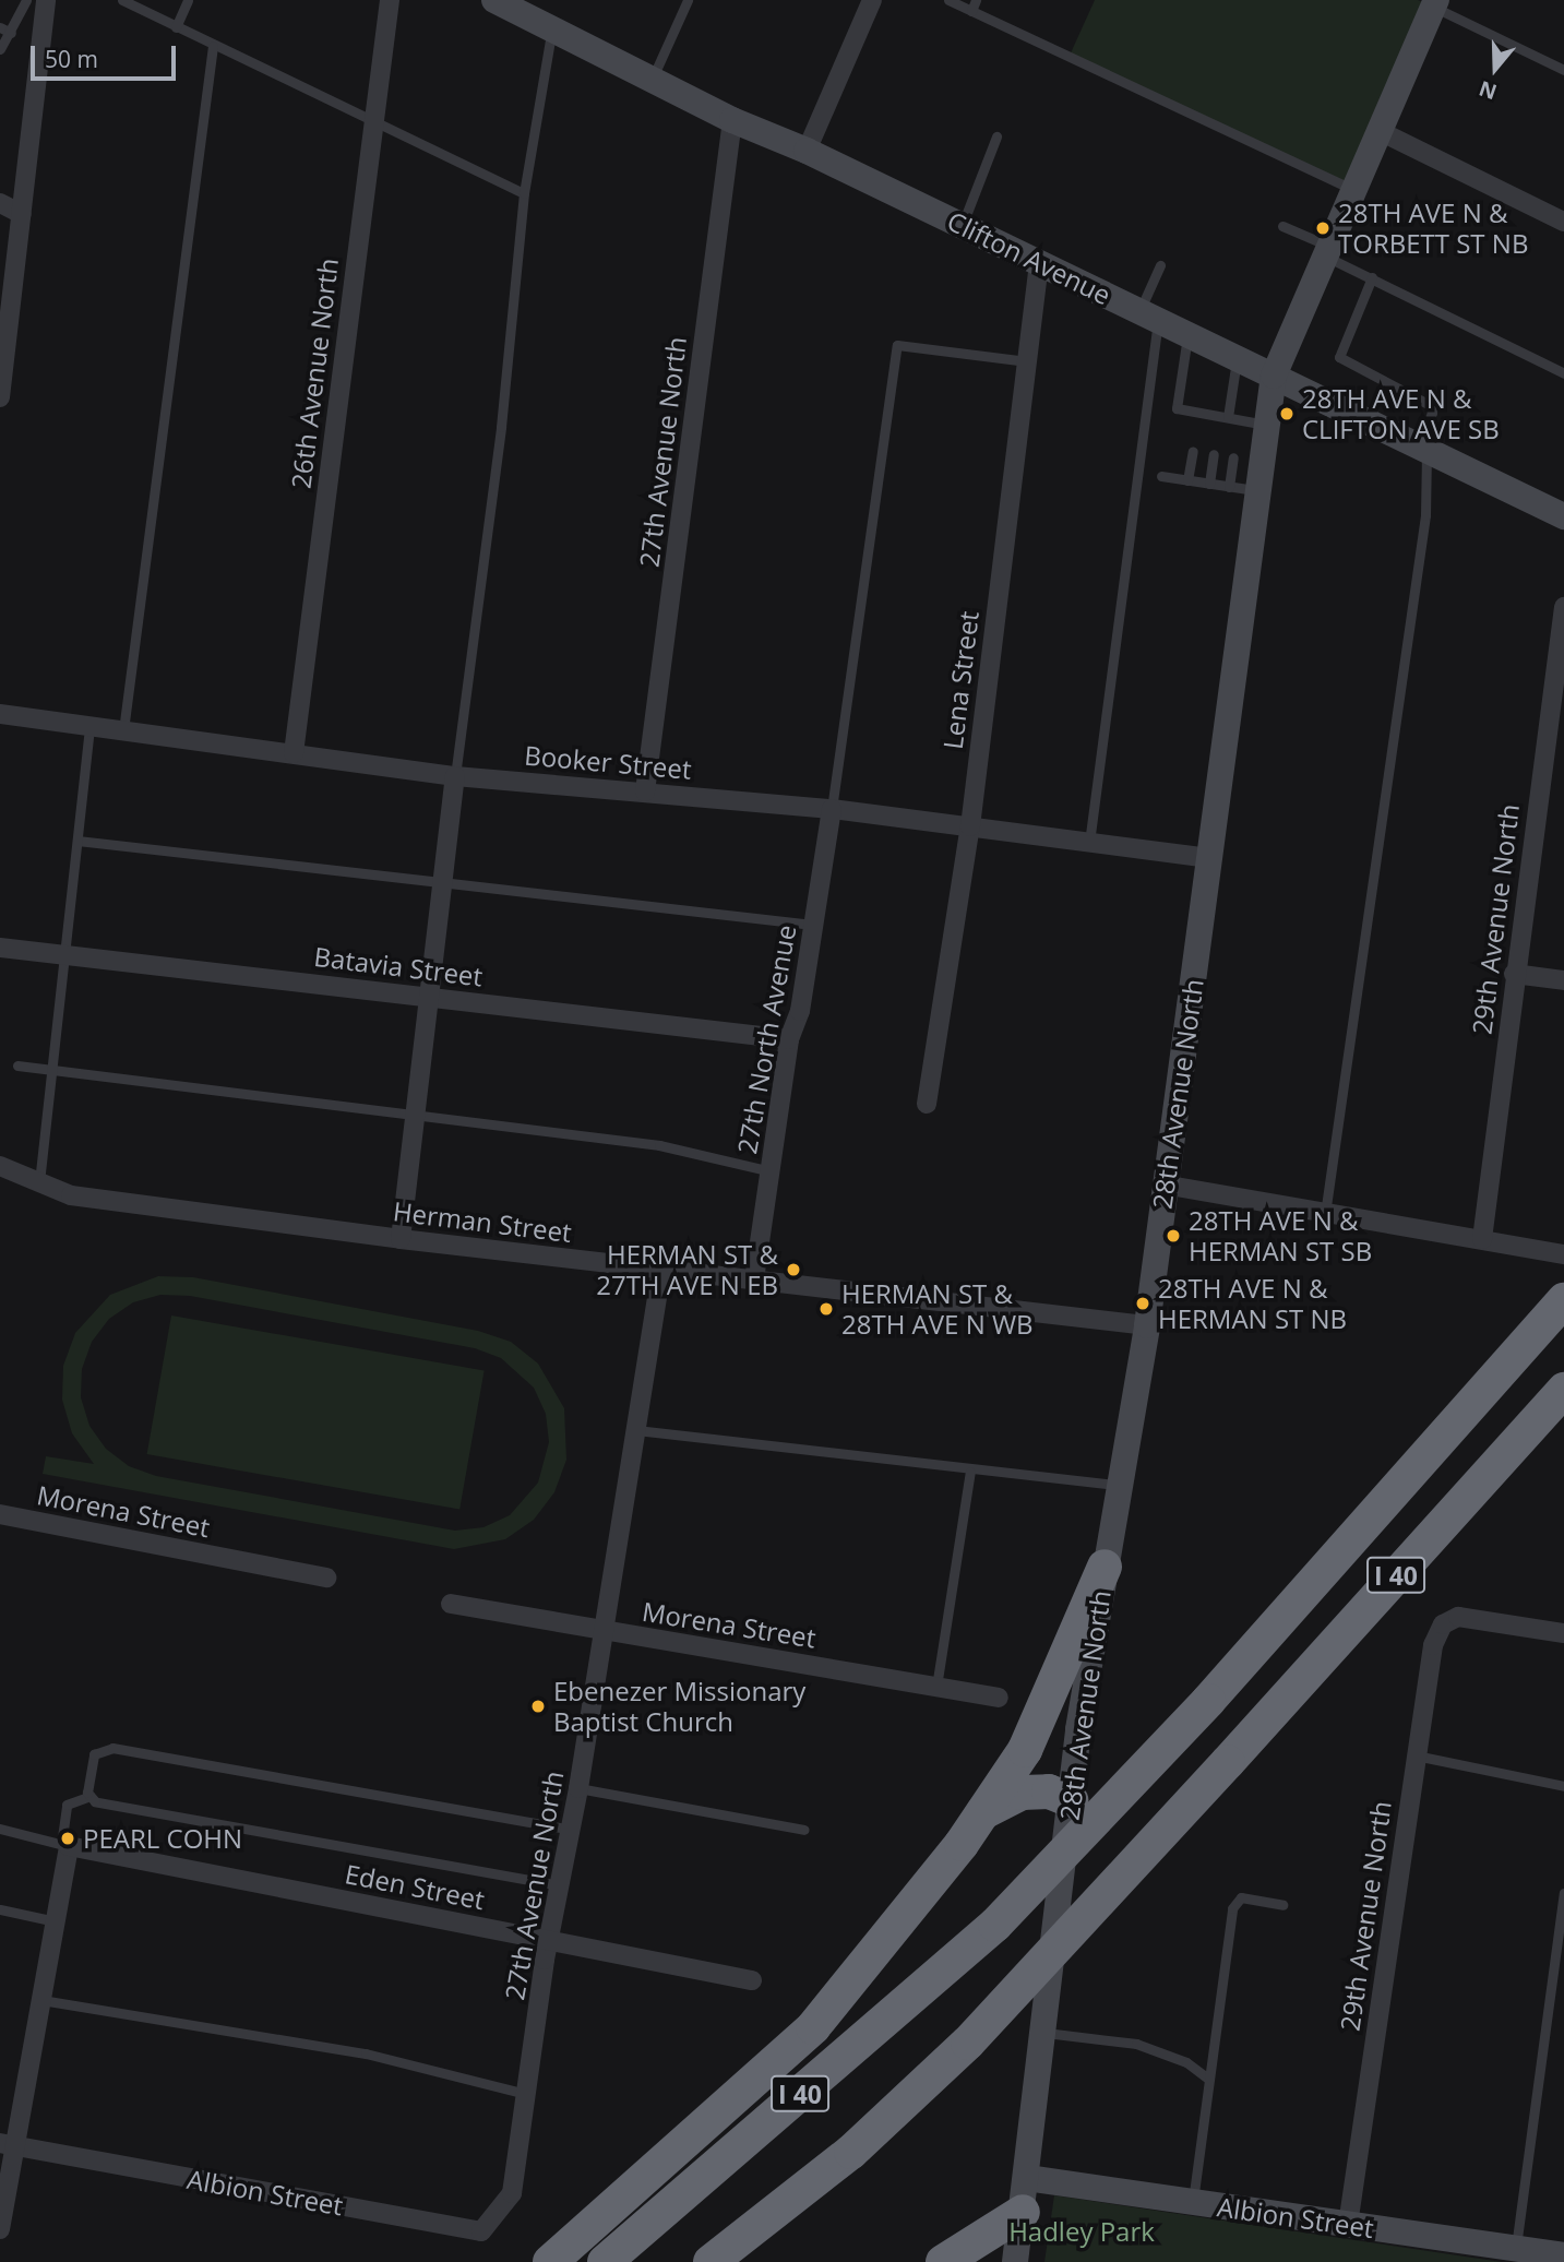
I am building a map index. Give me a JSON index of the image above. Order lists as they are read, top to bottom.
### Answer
{
  "streets": {
    "highway": ["I 40"],
    "main road": ["Clifton Avenue", "28th Avenue North", "Albion Street"],
    "street": [
      "26th Avenue North",
      "27th Avenue North",
      "Lena Street",
      "Booker Street",
      "29th Avenue North",
      "Batavia Street",
      "27th North Avenue",
      "Herman Street",
      "Morena Street",
      "Eden Street"
    ]
  },
  "crossings": [
    ["Clifton Avenue", "27th Avenue North"],
    ["Clifton Avenue", "Lena Street"],
    ["Clifton Avenue", "28th Avenue North"],
    ["26th Avenue North", "Booker Street"],
    ["27th Avenue North", "Booker Street"],
    ["27th Avenue North", "Herman Street"],
    ["27th Avenue North", "Morena Street"],
    ["27th Avenue North", "Eden Street"],
    ["27th Avenue North", "Albion Street"],
    ["Lena Street", "Booker Street"],
    ["Booker Street", "27th North Avenue"],
    ["Booker Street", "28th Avenue North"],
    ["29th Avenue North", "Albion Street"],
    ["Batavia Street", "27th North Avenue"],
    ["27th North Avenue", "Herman Street"],
    ["28th Avenue North", "Herman Street"],
    ["28th Avenue North", "Albion Street"]
  ],
  "parks": ["Hadley Park"],
  "places": [
    "28TH AVE N & TORBETT ST NB",
    "28TH AVE N & CLIFTON AVE SB",
    "28TH AVE N & HERMAN ST SB",
    "HERMAN ST & 27TH AVE N EB",
    "28TH AVE N & HERMAN ST NB",
    "HERMAN ST & 28TH AVE N WB",
    "Ebenezer Missionary Baptist Church",
    "PEARL COHN"
  ],
  "scale_bar": "50 m",
  "north": "bottom"
}
